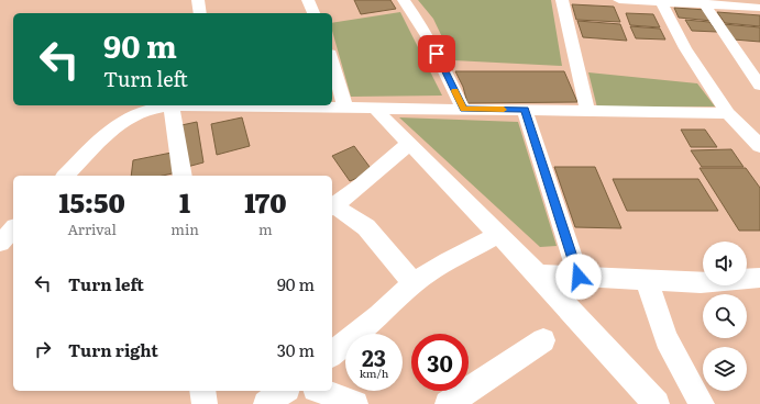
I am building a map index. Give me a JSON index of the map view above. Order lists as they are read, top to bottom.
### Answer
{
  "page": {
    "turn": ["90 m", "Turn left"],
    "eta": [
      "15:50",
      "Arrival",
      "1",
      "min",
      "170",
      "m"
    ],
    "list": [
      {
        "name": "Turn left",
        "value": "90 m"
      },
      {
        "name": "Turn right",
        "value": "30 m"
      }
    ],
    "speed": "23 km/h",
    "limit": "30"
  }
}
